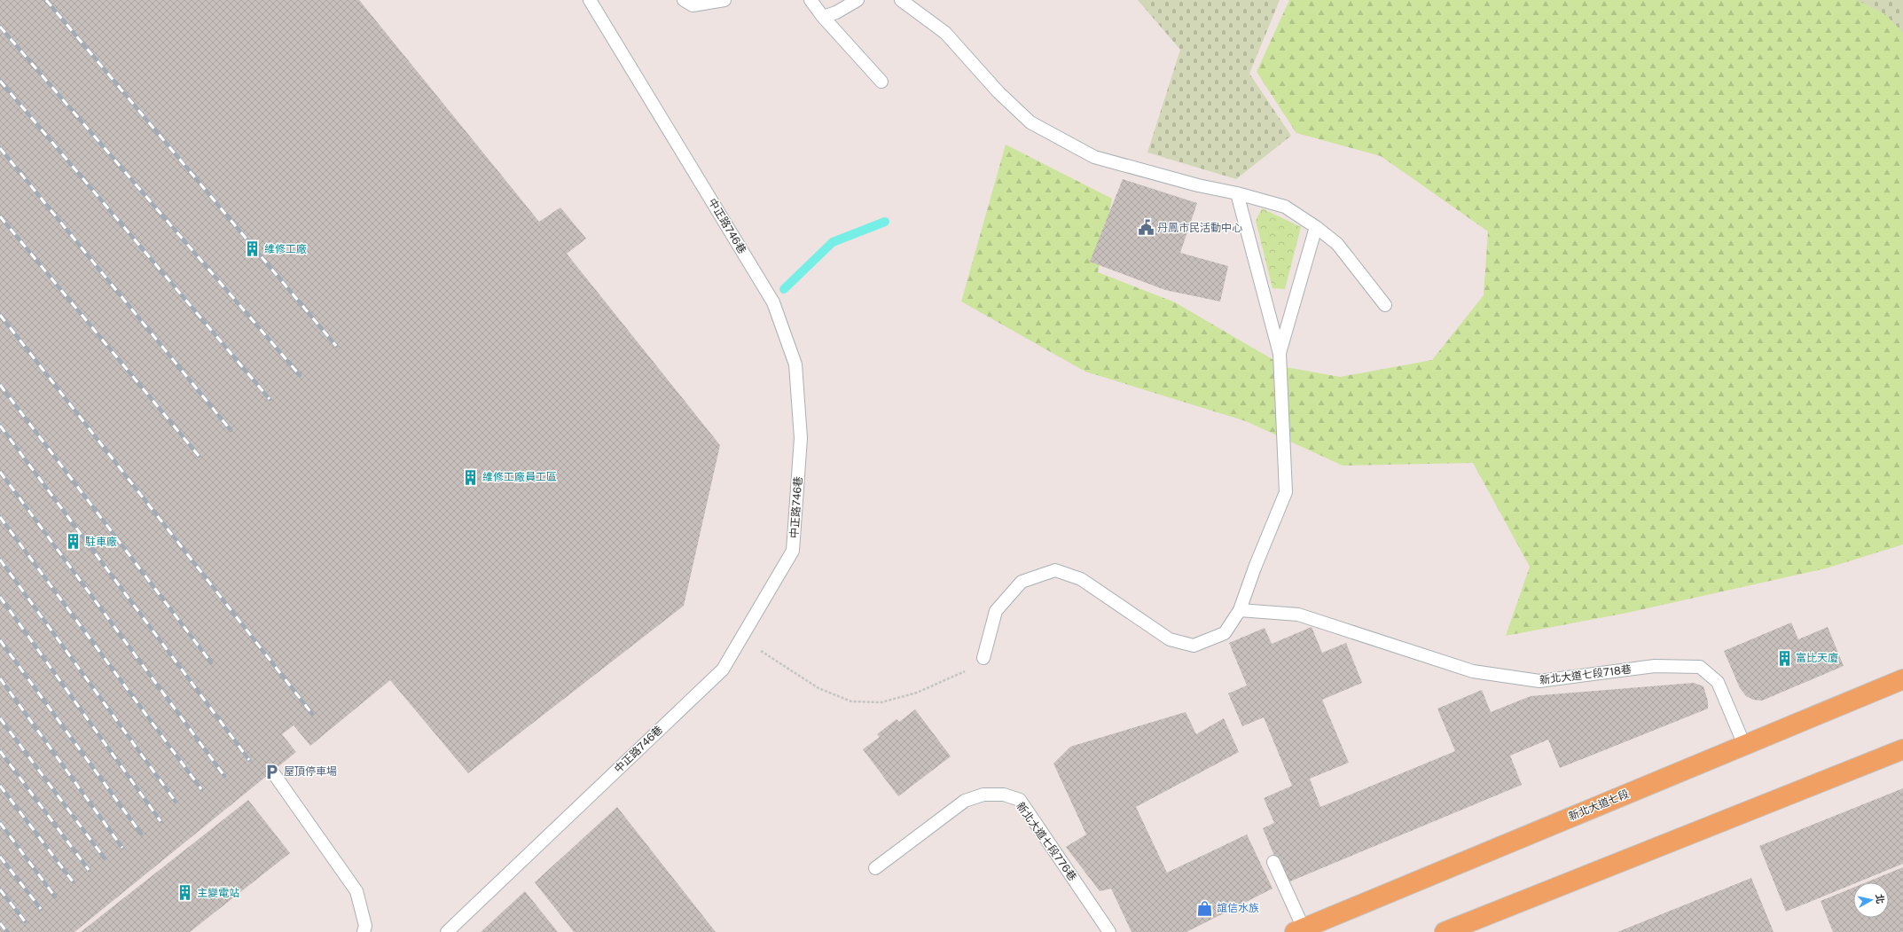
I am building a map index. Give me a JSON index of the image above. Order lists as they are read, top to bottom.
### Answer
{
  "streets": {
    "main road": ["新北大道七段"],
    "lane": ["中正路746巷", "新北大道七段718巷", "新北大道七段776巷"]
  },
  "crossings": [
    ["新北大道七段718巷", "新北大道七段"]
  ],
  "places": {
    "public building": ["丹鳳市民活動中心"],
    "building": [
      "維修工廠",
      "維修工廠員工區",
      "駐車廠",
      "富比天廈",
      "主變電站"
    ],
    "parking": ["屋頂停車場"],
    "shop": ["誼信水族"]
  },
  "north": "right"
}
